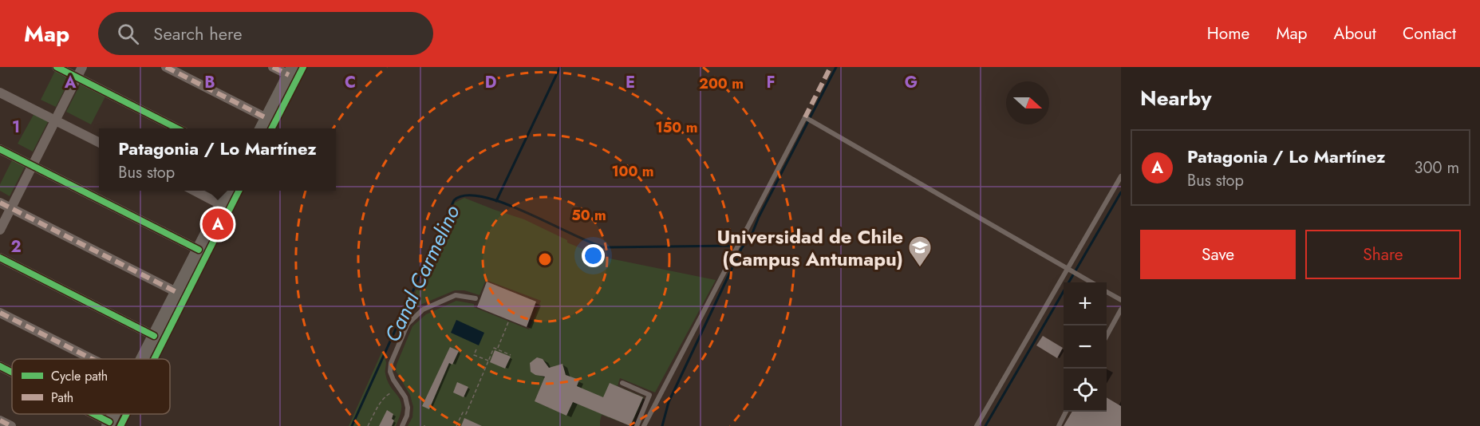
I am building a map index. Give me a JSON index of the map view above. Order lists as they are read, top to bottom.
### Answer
{
  "water": ["Canal Carmelino"],
  "places": {
    "school or university": ["Universidad de Chile (Campus Antumapu)"]
  },
  "legend": ["Cycle path", "Path"],
  "north": "right",
  "page": {
    "header": "Map",
    "search": "Search here",
    "nav": [
      "Home",
      "Map",
      "About",
      "Contact"
    ],
    "heading": "Nearby",
    "popup": ["Patagonia / Lo Martínez", "Bus stop"],
    "list": [
      {
        "mark": "A",
        "name": "Patagonia / Lo Martínez",
        "note": "Bus stop",
        "value": "300 m"
      }
    ],
    "pins": "A",
    "buttons": ["Save", "Share"],
    "map_buttons": ["+", "−"]
  },
  "grid": {
    "columns": [
      "A",
      "B",
      "C",
      "D",
      "E",
      "F",
      "G"
    ],
    "rows": ["1", "2"]
  },
  "rings": [
    "200 m",
    "150 m",
    "100 m",
    "50 m"
  ]
}
